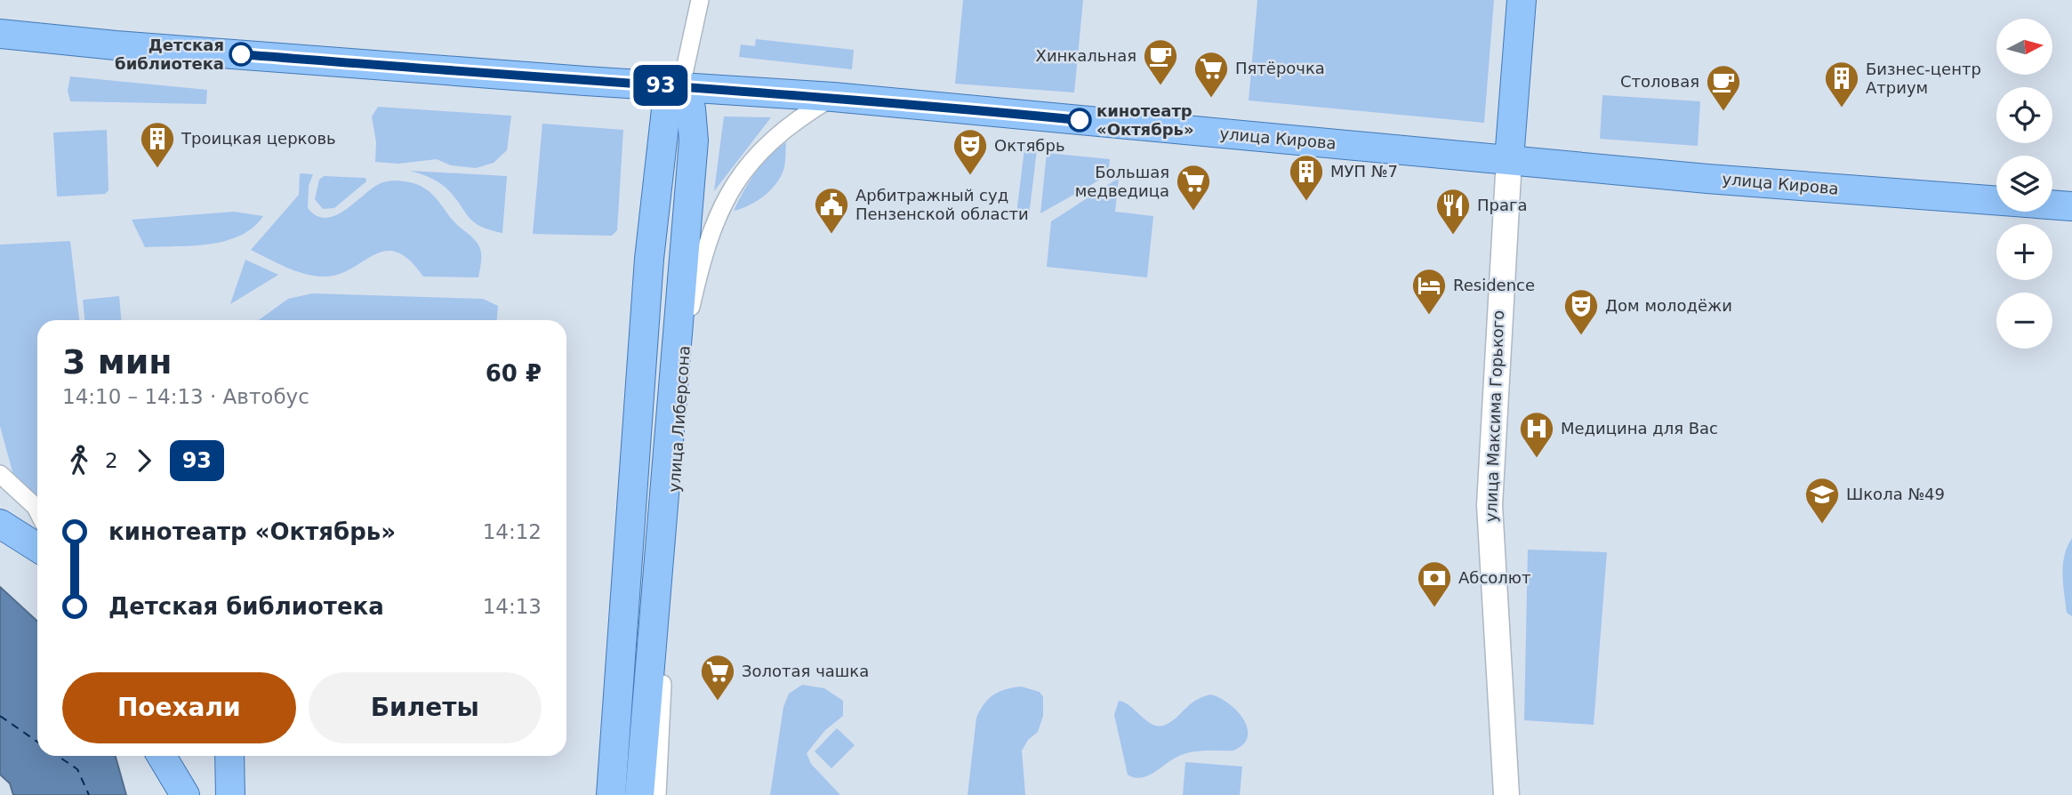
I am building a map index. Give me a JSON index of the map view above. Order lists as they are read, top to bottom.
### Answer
{
  "streets": {
    "main road": ["улица Кирова", "улица Максима Горького"],
    "street": ["улица Либерсона"]
  },
  "crossings": [
    ["улица Кирова", "улица Максима Горького"],
    ["улица Кирова", "улица Либерсона"]
  ],
  "places": {
    "other": ["Детская библиотека", "кинотеатр «Октябрь»"],
    "cafe": ["Хинкальная", "Столовая"],
    "supermarket": ["Пятёрочка", "Большая медведица", "Золотая чашка"],
    "building": ["Бизнес-центр Атриум", "Троицкая церковь", "МУП №7"],
    "theatre": ["Октябрь", "Дом молодёжи"],
    "public building": ["Арбитражный суд Пензенской области"],
    "restaurant": ["Прага"],
    "hotel": ["Residence"],
    "hospital": ["Медицина для Вас"],
    "school or university": ["Школа №49"],
    "bank": ["Абсолют"]
  },
  "lines": ["bus line 93"],
  "north": "right",
  "page": {
    "on_map": "93",
    "map_buttons": ["+", "−"],
    "heading": ["3 мин", "14:10 – 14:13 · Автобус", "60 ₽"],
    "legs": ["2", "93"],
    "list": [
      {
        "name": "кинотеатр «Октябрь»",
        "value": "14:12"
      },
      {
        "name": "Детская библиотека",
        "value": "14:13"
      }
    ],
    "buttons": ["Поехали", "Билеты"]
  }
}
